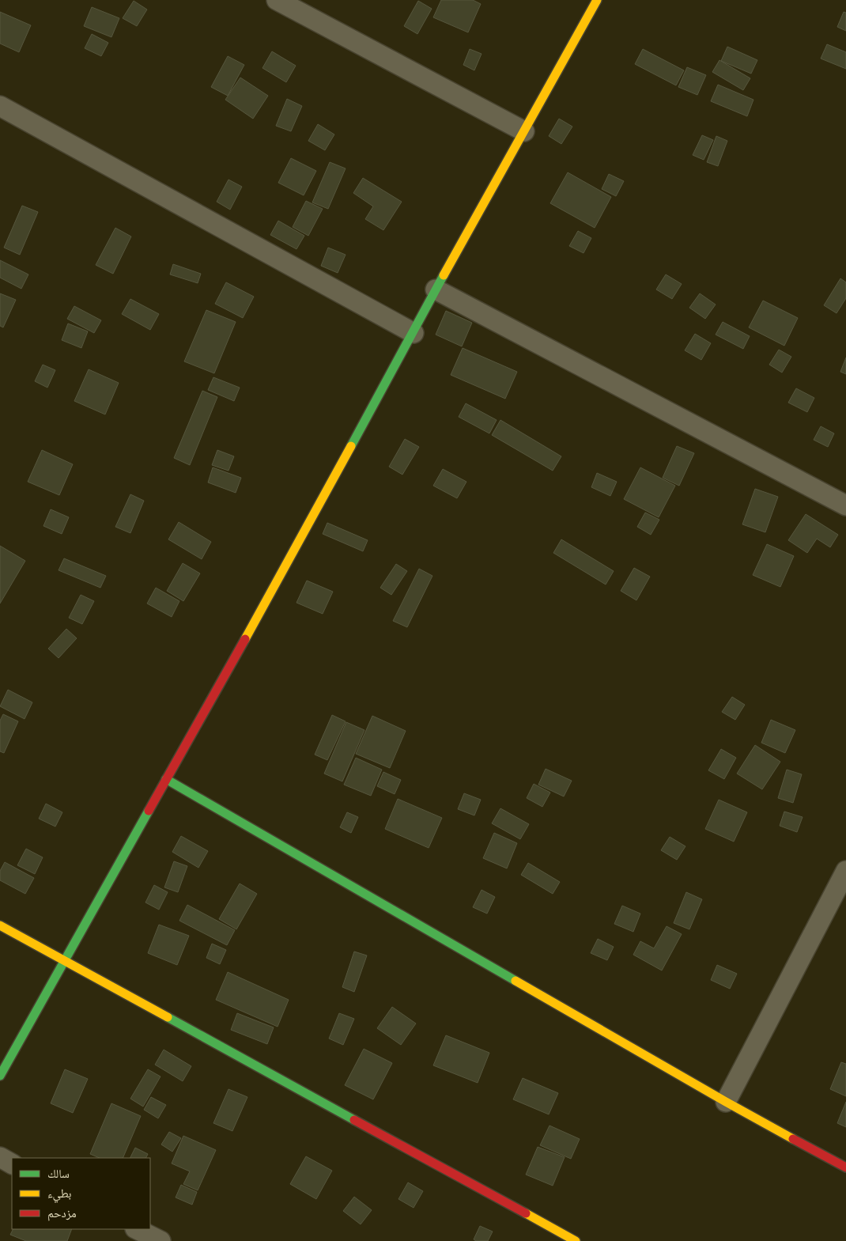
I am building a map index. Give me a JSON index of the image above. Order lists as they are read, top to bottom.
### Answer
{
  "legend": ["سالك", "بطيء", "مزدحم"]
}
